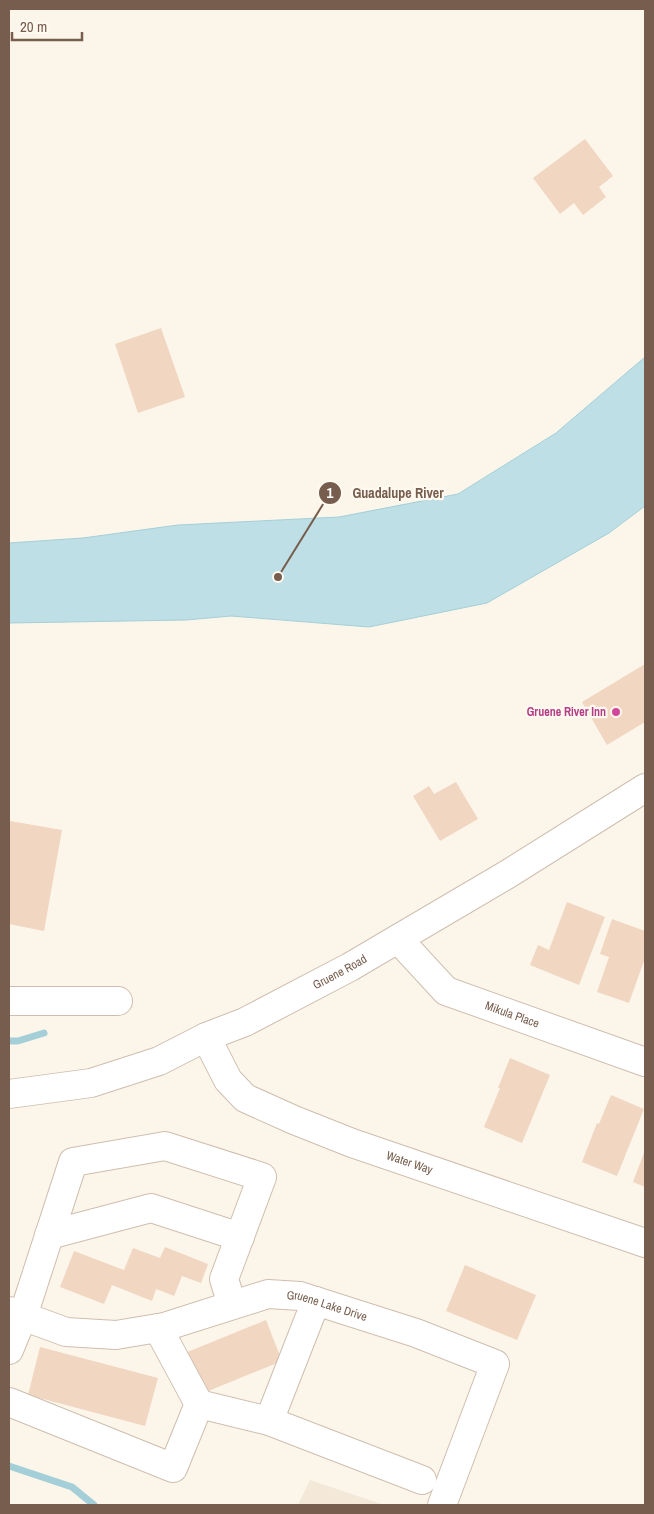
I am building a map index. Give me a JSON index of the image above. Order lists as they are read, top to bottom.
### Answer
{
  "streets": {
    "street": [
      "Gruene Road",
      "Mikula Place",
      "Water Way",
      "Gruene Lake Drive"
    ]
  },
  "crossings": [
    ["Gruene Road", "Mikula Place"],
    ["Gruene Road", "Water Way"]
  ],
  "places": ["Guadalupe River", "Gruene River Inn"],
  "scale_bar": "20 m"
}
